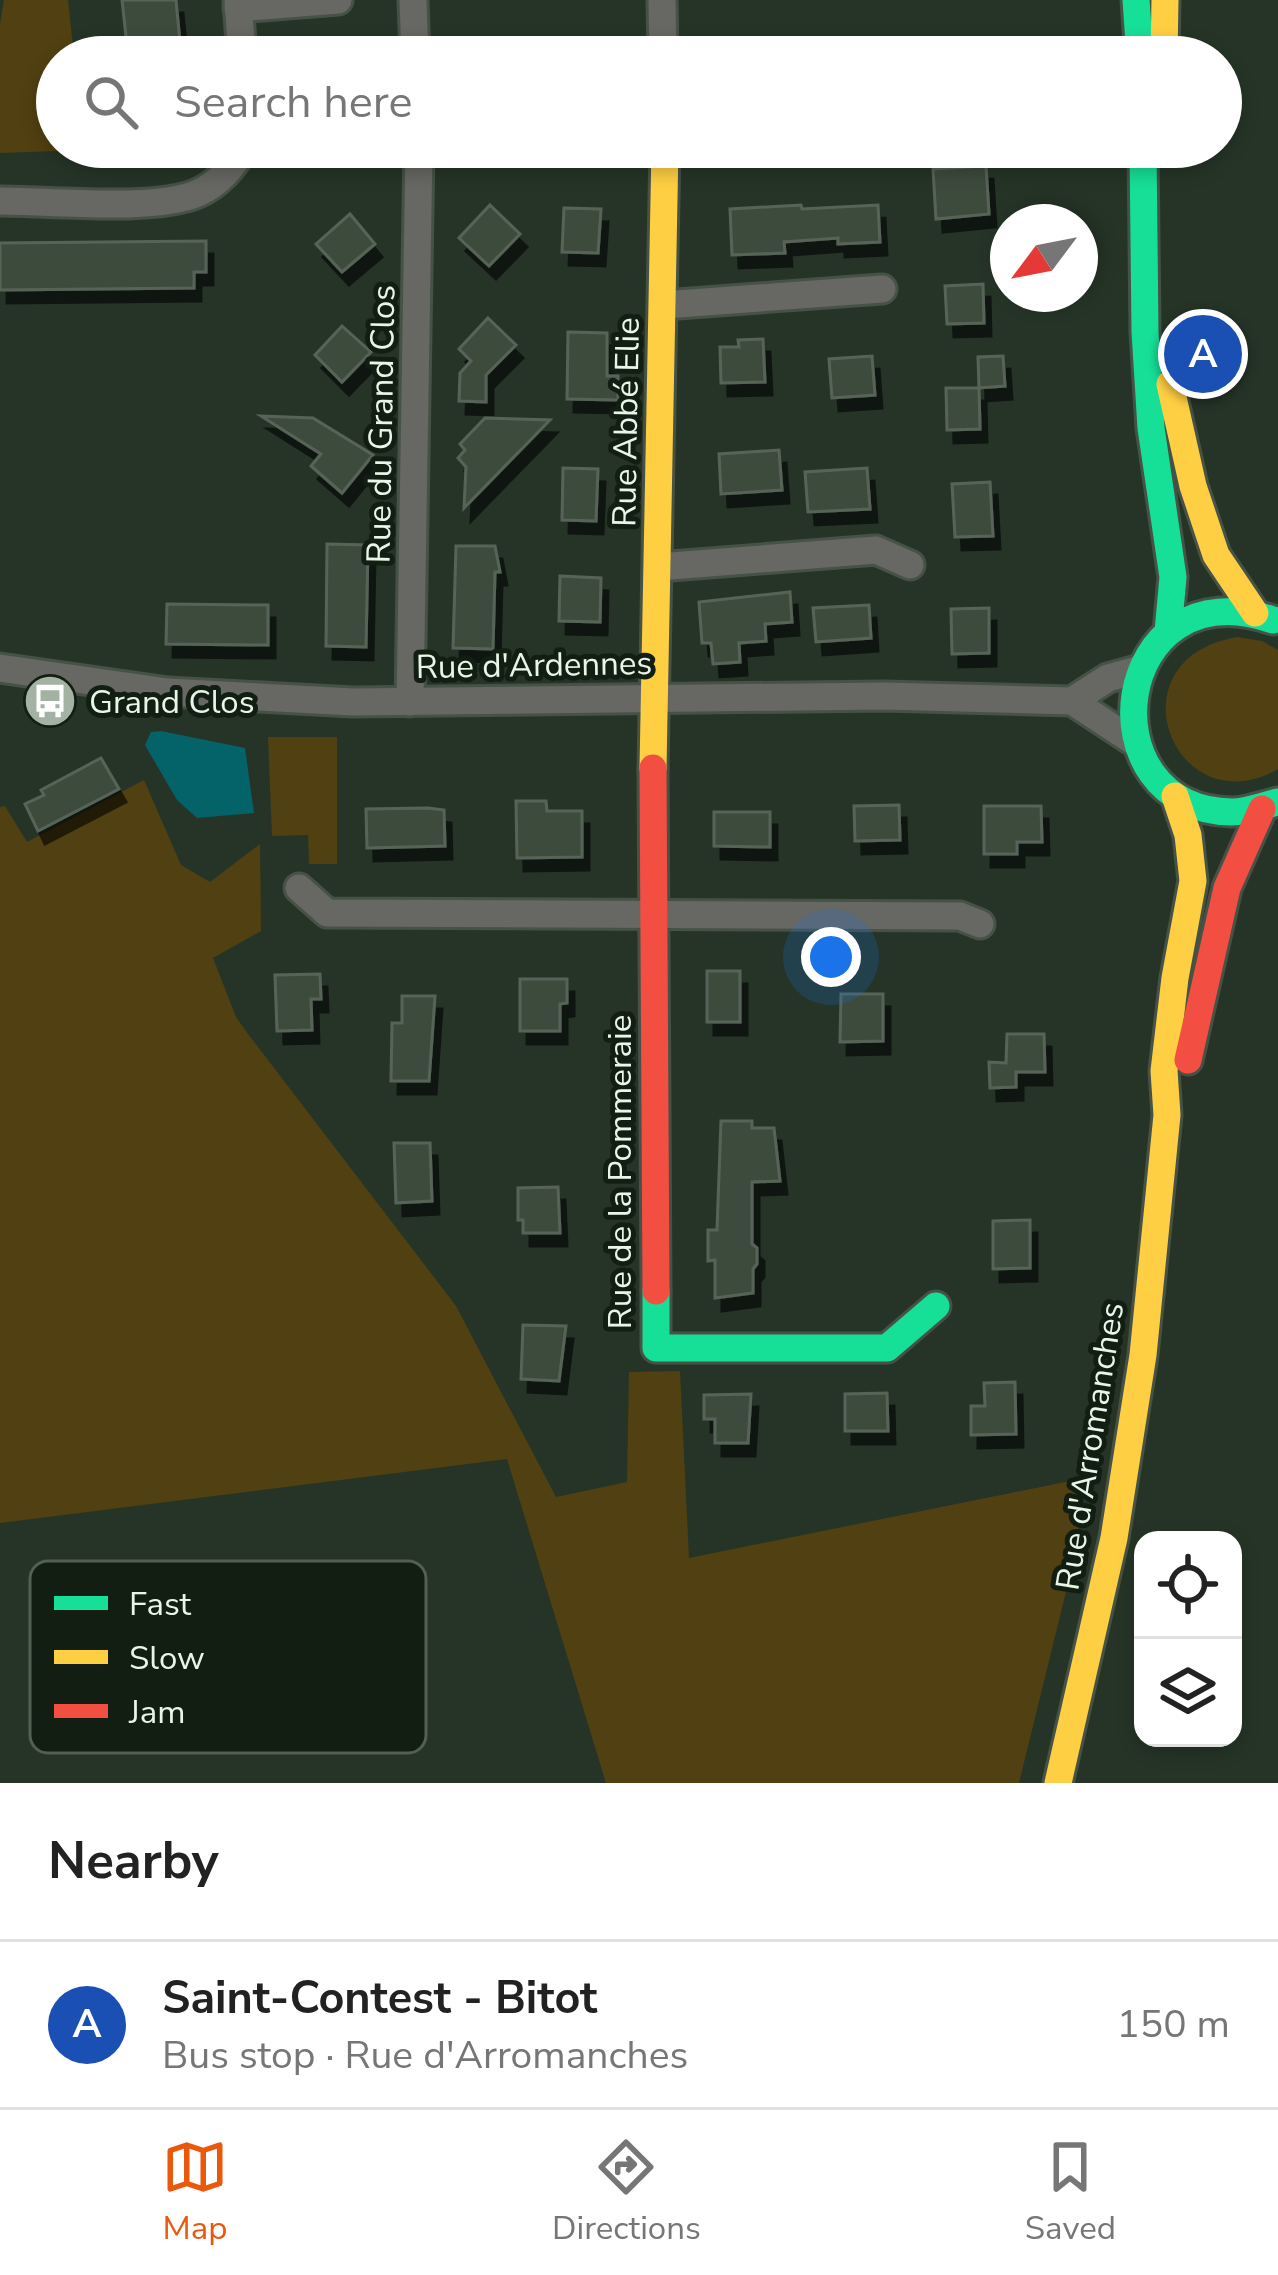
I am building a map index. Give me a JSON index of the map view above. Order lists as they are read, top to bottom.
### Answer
{
  "streets": {
    "main road": ["Rue Abbé Elie", "Rue de la Pommeraie", "Rue d'Arromanches"],
    "street": ["Rue du Grand Clos", "Rue d'Ardennes"]
  },
  "crossings": [
    ["Rue Abbé Elie", "Rue d'Ardennes"],
    ["Rue Abbé Elie", "Rue de la Pommeraie"],
    ["Rue du Grand Clos", "Rue d'Ardennes"],
    ["Rue d'Ardennes", "Rue de la Pommeraie"]
  ],
  "places": {
    "bus stop": ["Grand Clos"]
  },
  "legend": ["Fast", "Slow", "Jam"],
  "north": "bottom left",
  "page": {
    "search": "Search here",
    "pins": "A",
    "heading": "Nearby",
    "list": [
      {
        "mark": "A",
        "name": "Saint-Contest - Bitot",
        "note": "Bus stop · Rue d'Arromanches",
        "value": "150 m"
      }
    ],
    "nav": ["Map", "Directions", "Saved"]
  }
}
